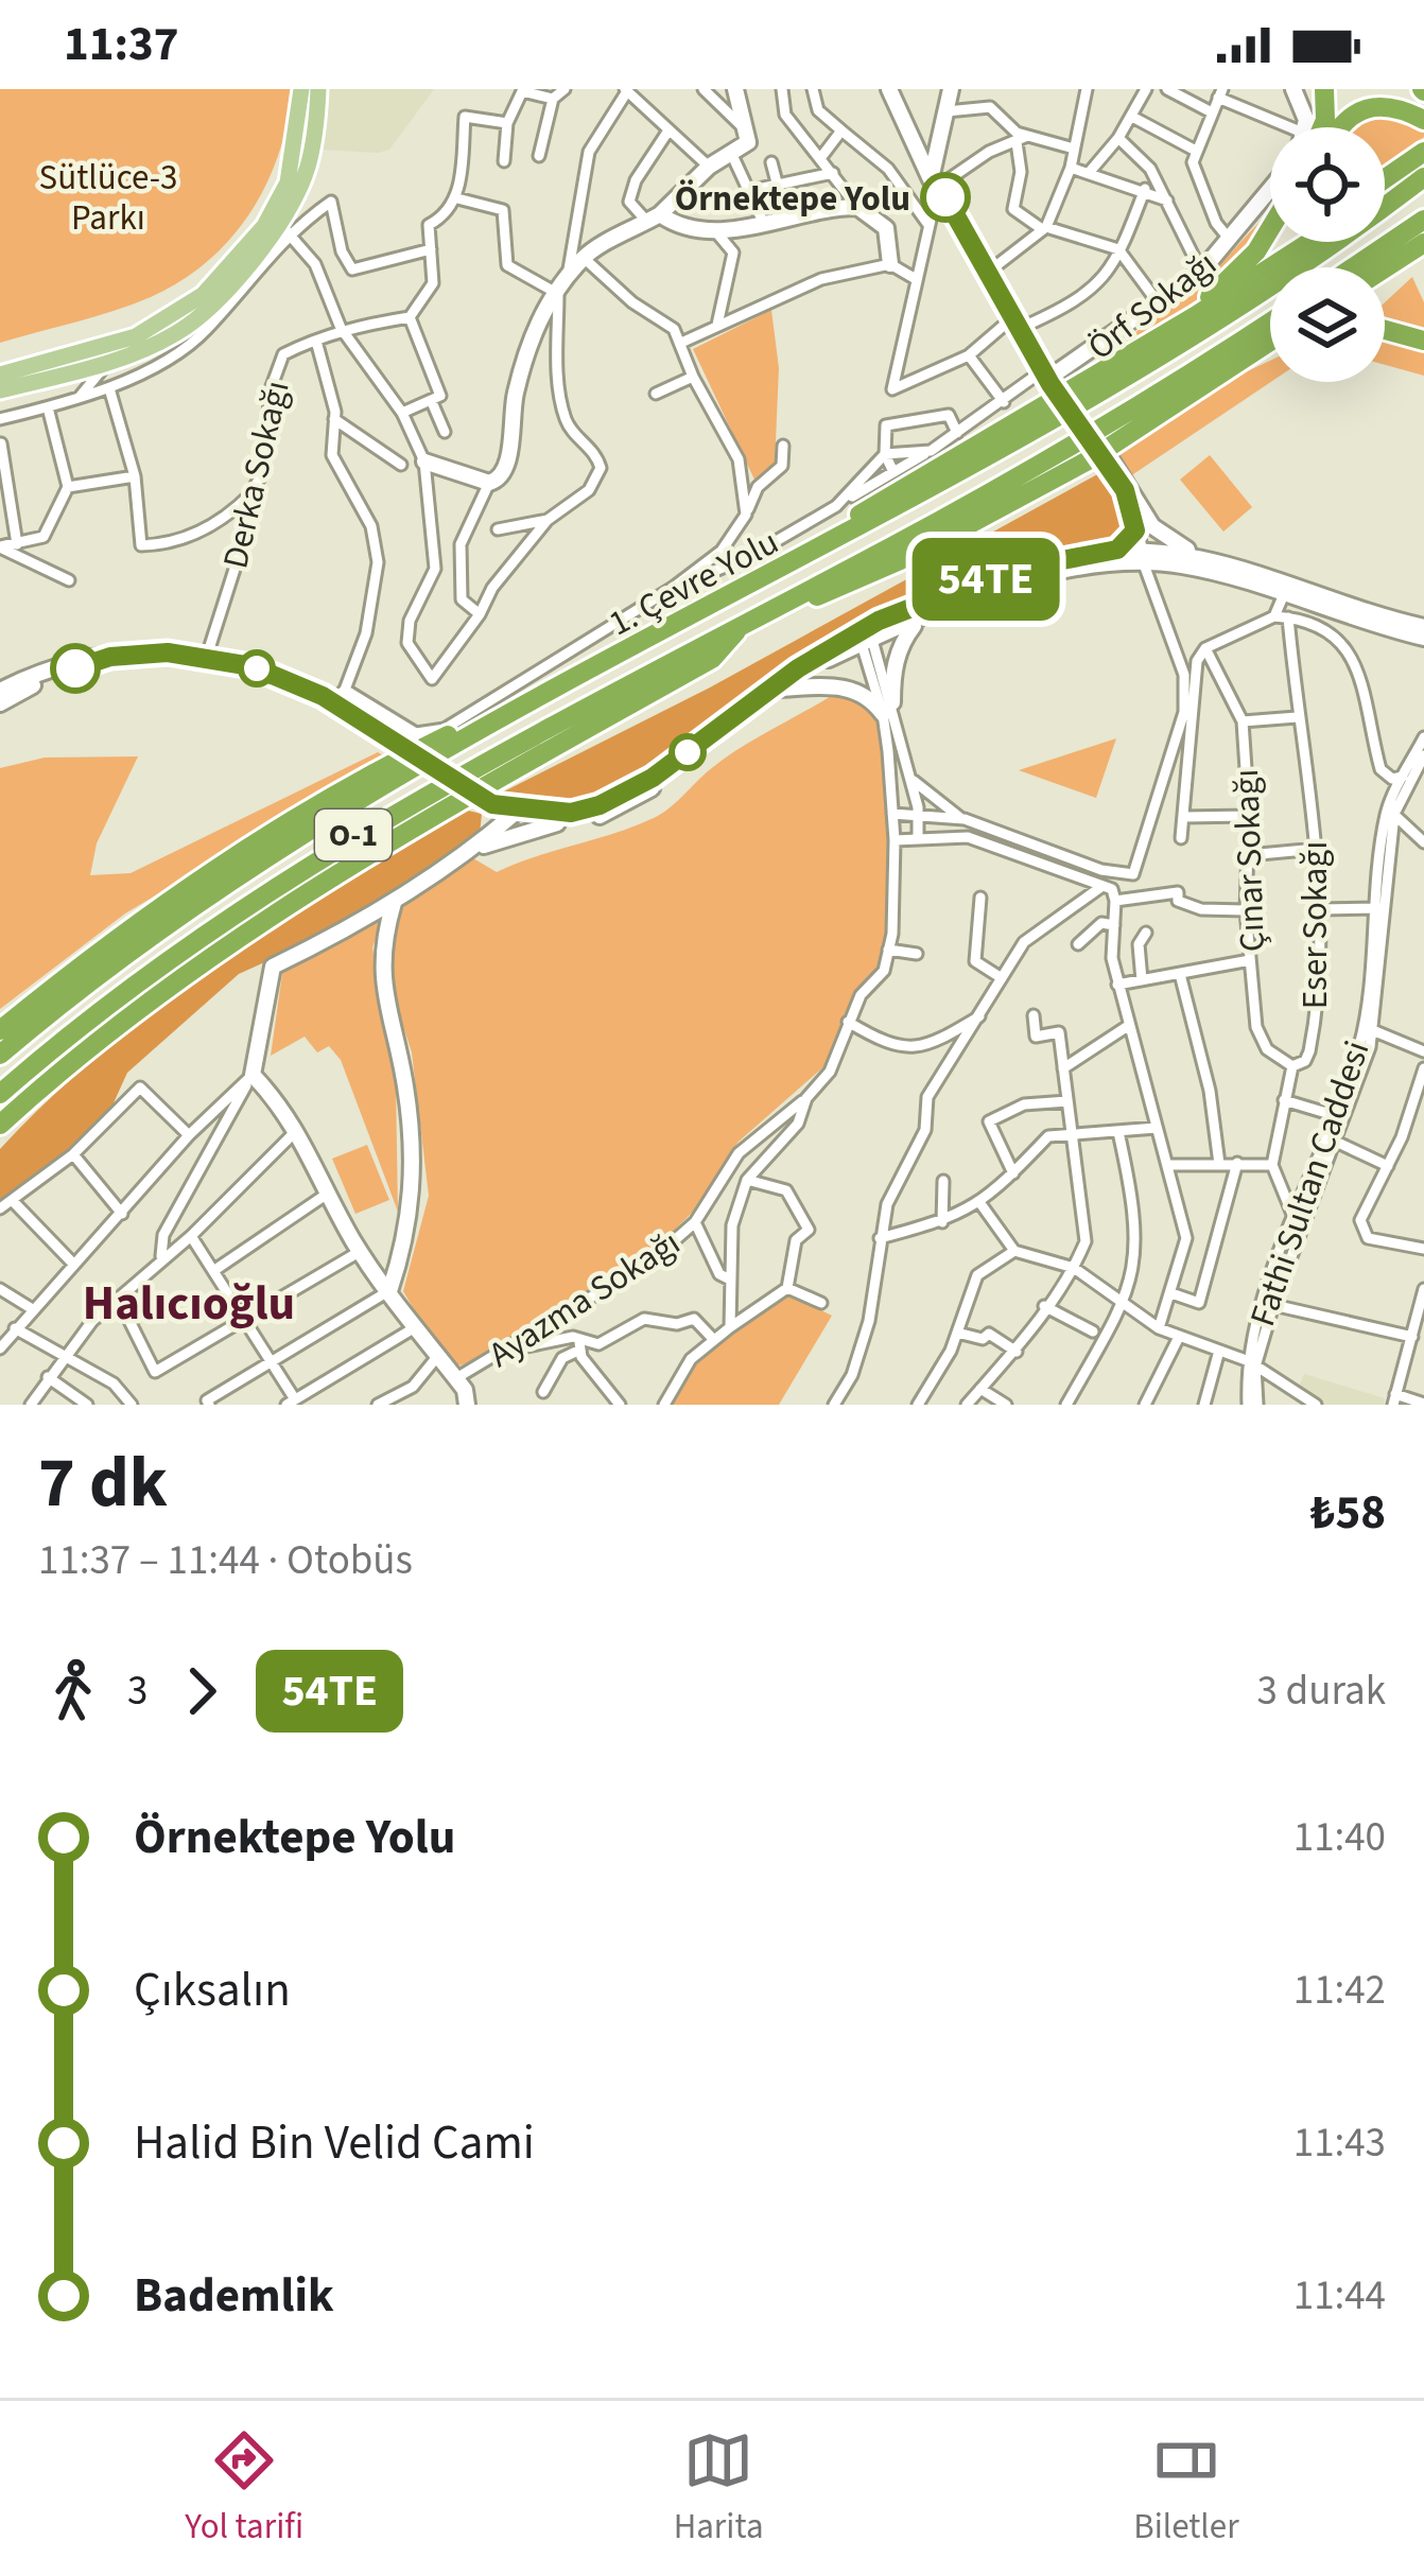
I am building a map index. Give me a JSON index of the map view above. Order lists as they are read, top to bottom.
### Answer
{
  "streets": {
    "highway": ["1. Çevre Yolu", "O-1"],
    "main road": ["Örf Sokağı"],
    "street": [
      "Derka Sokağı",
      "Çınar Sokağı",
      "Eser Sokağı",
      "Fathi Sultan Caddesi",
      "Ayazma Sokağı"
    ]
  },
  "crossings": [
    ["1. Çevre Yolu", "O-1"],
    ["Çınar Sokağı", "Eser Sokağı"]
  ],
  "districts": ["Halıcıoğlu"],
  "parks": ["Sütlüce-3 Parkı"],
  "places": ["Örnektepe Yolu"],
  "lines": ["bus line 54TE"],
  "page": {
    "status": "11:37",
    "on_map": "54TE",
    "heading": ["7 dk", "11:37 – 11:44 · Otobüs", "₺58"],
    "legs": ["3", "54TE", "3 durak"],
    "list": [
      {
        "name": "Örnektepe Yolu",
        "value": "11:40"
      },
      {
        "name": "Çıksalın",
        "value": "11:42"
      },
      {
        "name": "Halid Bin Velid Cami",
        "value": "11:43"
      },
      {
        "name": "Bademlik",
        "value": "11:44"
      }
    ],
    "tabs": ["Yol tarifi", "Harita", "Biletler"]
  }
}
